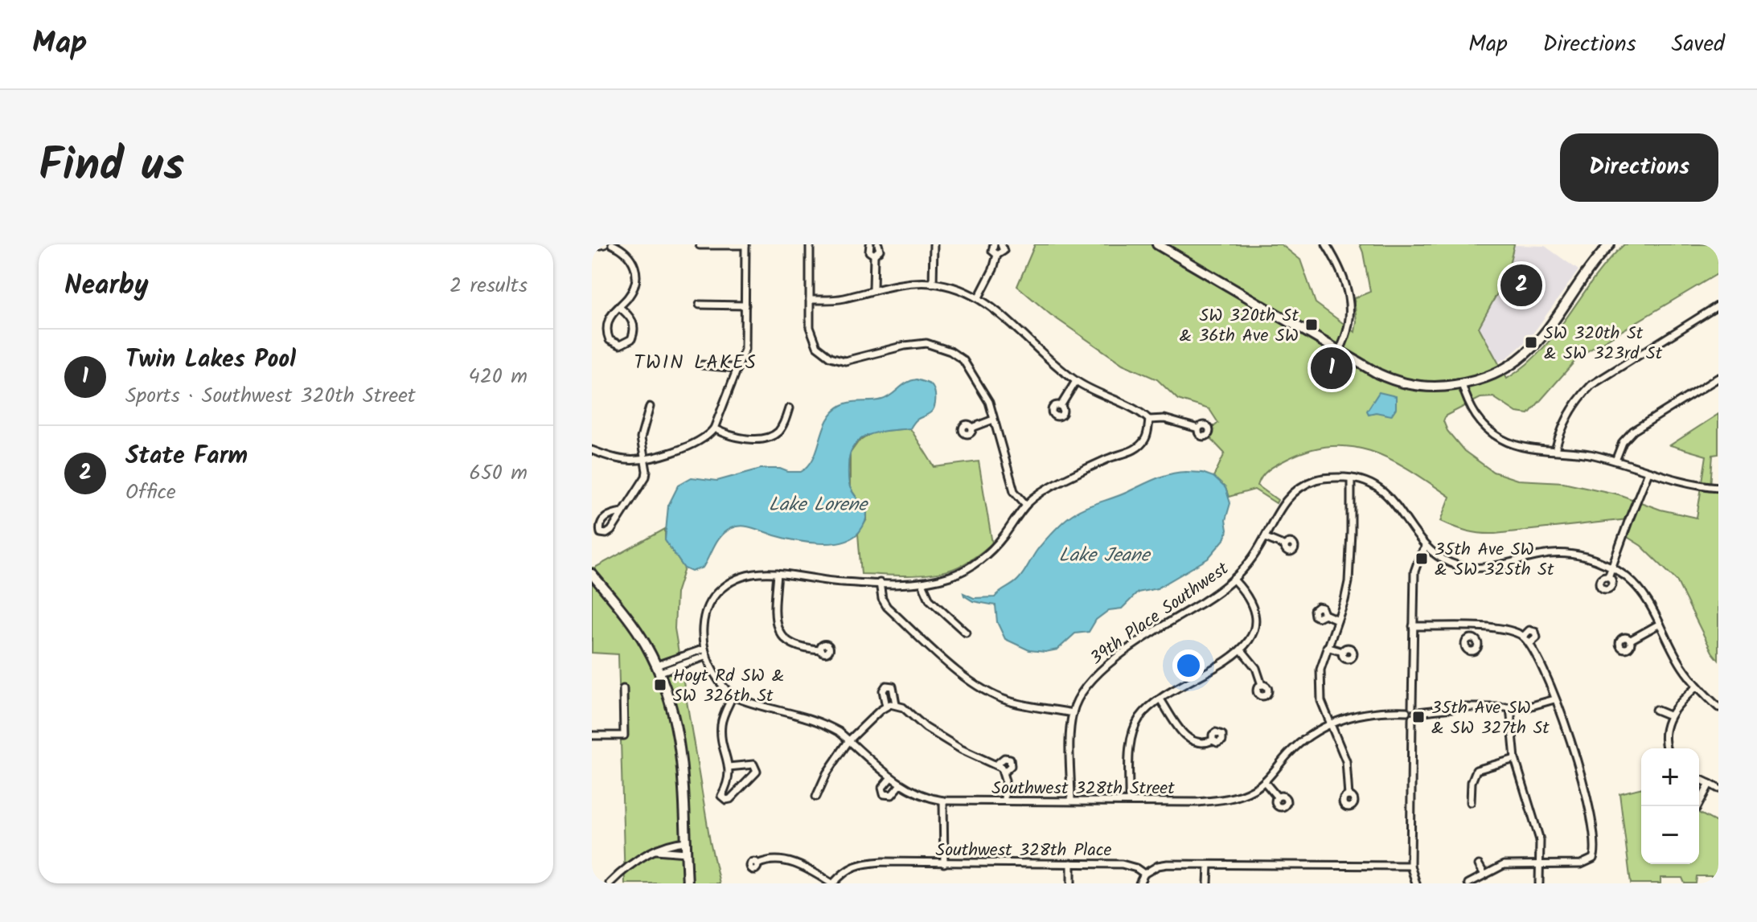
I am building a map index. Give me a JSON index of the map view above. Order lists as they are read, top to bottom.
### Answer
{
  "streets": {
    "street": ["39th Place Southwest", "Southwest 328th Street", "Southwest 328th Place"]
  },
  "districts": ["TWIN LAKES"],
  "water": ["Lake Lorene", "Lake Jeane"],
  "places": {
    "transit": [
      "SW 320th St & 36th Ave SW",
      "SW 320th St & SW 323rd St",
      "35th Ave SW & SW 325th St",
      "Hoyt Rd SW & SW 326th St",
      "35th Ave SW & SW 327th St"
    ]
  },
  "page": {
    "header": "Map",
    "nav": ["Map", "Directions", "Saved"],
    "title": "Find us",
    "buttons": "Directions",
    "heading": ["Nearby", "2 results"],
    "pins": ["2", "1"],
    "list": [
      {
        "mark": "1",
        "name": "Twin Lakes Pool",
        "note": "Sports · Southwest 320th Street",
        "value": "420 m"
      },
      {
        "mark": "2",
        "name": "State Farm",
        "note": "Office",
        "value": "650 m"
      }
    ],
    "map_buttons": ["+", "−"]
  }
}
